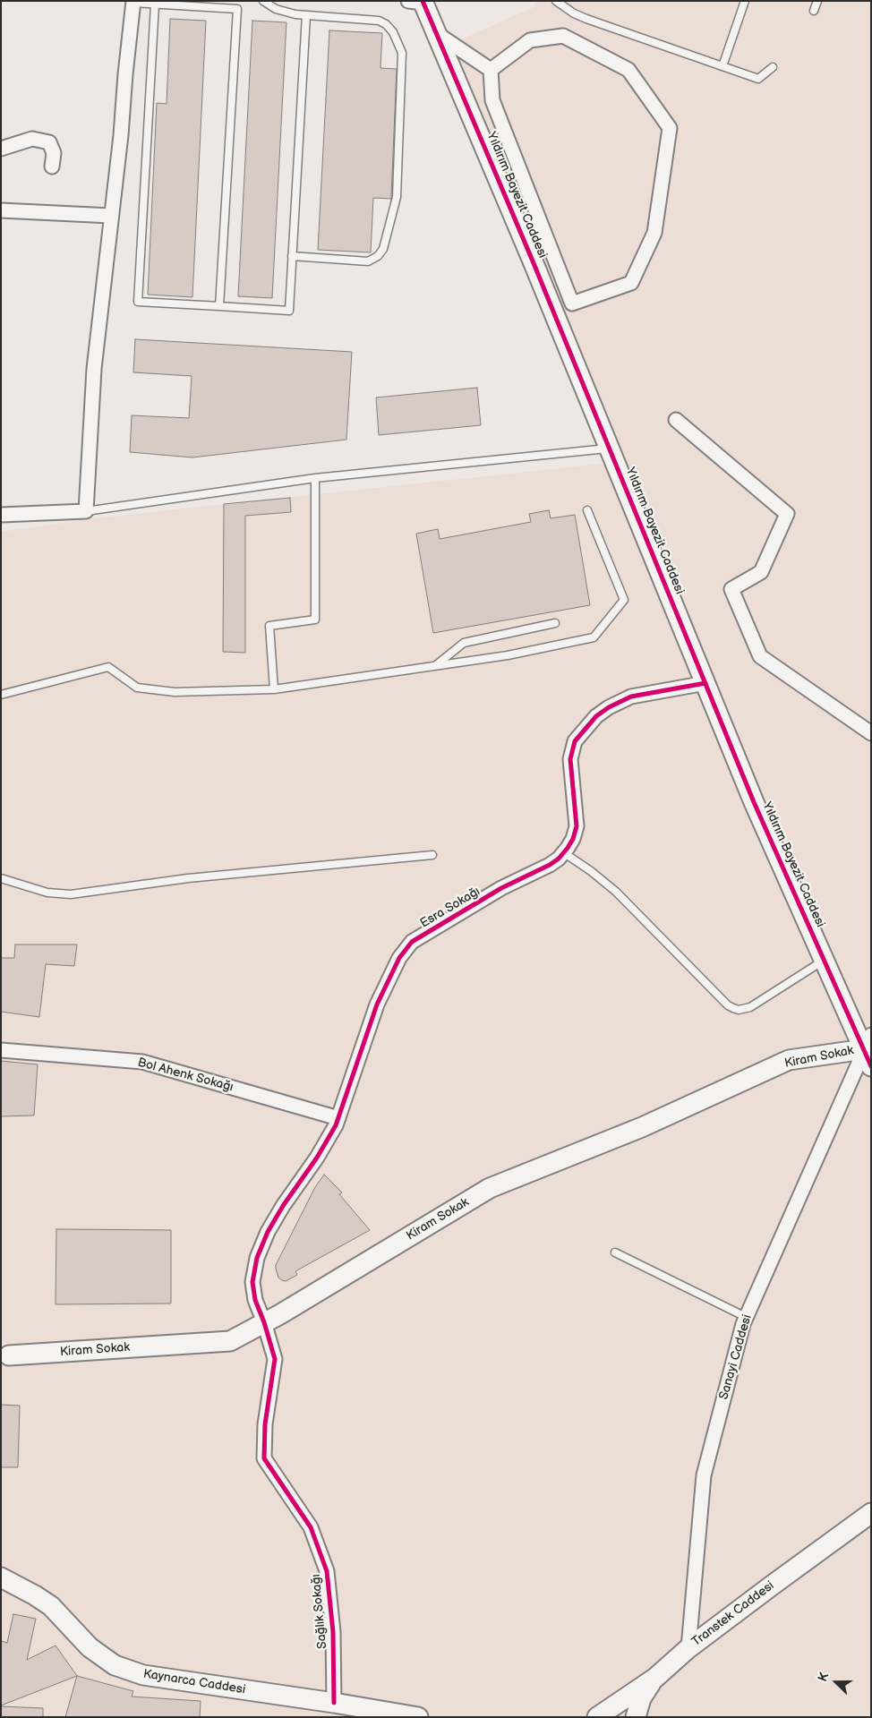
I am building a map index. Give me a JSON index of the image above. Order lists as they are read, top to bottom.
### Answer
{
  "streets": {
    "street": [
      "Yıldırım Bayezit Caddesi",
      "Esra Sokağı",
      "Kiram Sokak",
      "Bol Ahenk Sokağı",
      "Sanayi Caddesi",
      "Sağlık Sokağı",
      "Transtek Caddesi",
      "Kaynarca Caddesi"
    ]
  },
  "crossings": [
    ["Yıldırım Bayezit Caddesi", "Esra Sokağı"],
    ["Yıldırım Bayezit Caddesi", "Kiram Sokak"],
    ["Yıldırım Bayezit Caddesi", "Sanayi Caddesi"],
    ["Esra Sokağı", "Kiram Sokak"],
    ["Esra Sokağı", "Bol Ahenk Sokağı"],
    ["Esra Sokağı", "Sağlık Sokağı"],
    ["Kiram Sokak", "Sanayi Caddesi"],
    ["Kiram Sokak", "Sağlık Sokağı"],
    ["Sanayi Caddesi", "Transtek Caddesi"],
    ["Sağlık Sokağı", "Kaynarca Caddesi"]
  ],
  "north": "left"
}
